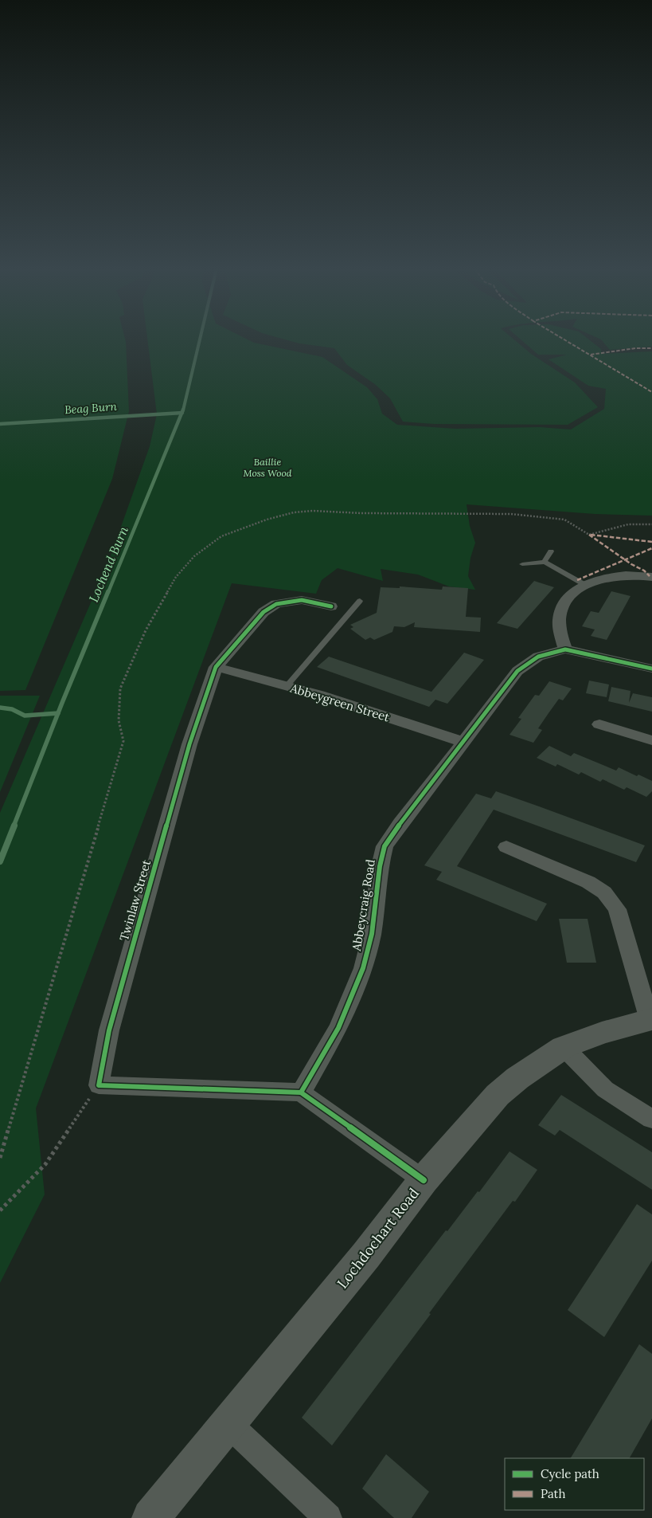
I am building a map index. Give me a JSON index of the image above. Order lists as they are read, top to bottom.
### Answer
{
  "streets": {
    "street": [
      "Abbeygreen Street",
      "Twinlaw Street",
      "Abbeycraig Road",
      "Lochdochart Road"
    ]
  },
  "crossings": [
    ["Abbeygreen Street", "Twinlaw Street"],
    ["Abbeygreen Street", "Abbeycraig Road"]
  ],
  "water": ["Beag Burn", "Lochend Burn"],
  "parks": ["Baillie Moss Wood"],
  "legend": ["Cycle path", "Path"]
}
